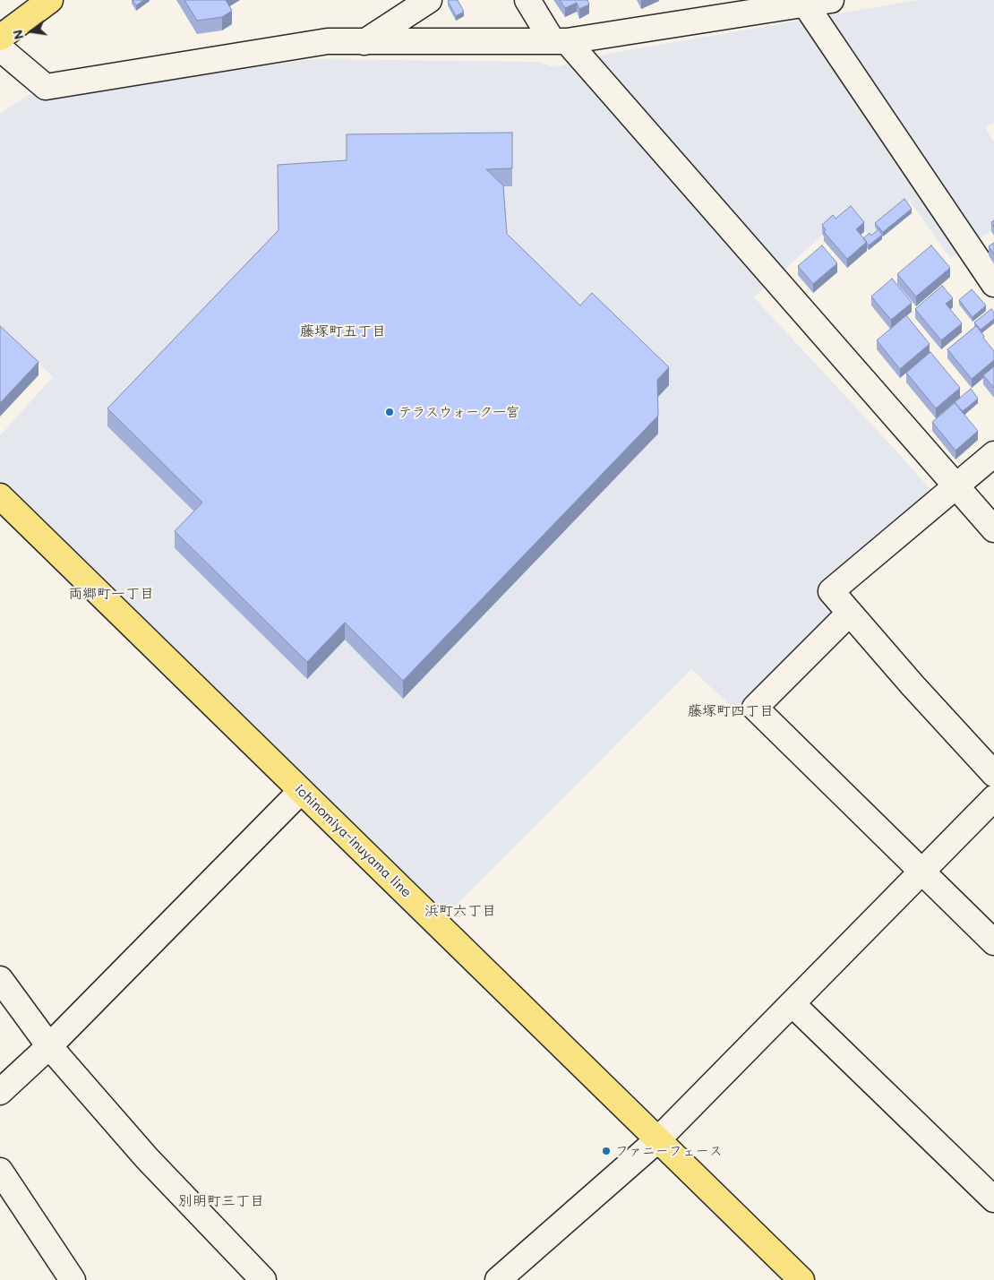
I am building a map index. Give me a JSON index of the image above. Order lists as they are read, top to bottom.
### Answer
{
  "streets": {
    "main road": ["ichinomiya-inuyama line"]
  },
  "districts": [
    "藤塚町五丁目",
    "両郷町一丁目",
    "藤塚町四丁目",
    "浜町六丁目",
    "別明町三丁目"
  ],
  "places": ["テラスウォーク一宮", "ファニーフェース"],
  "north": "left"
}
